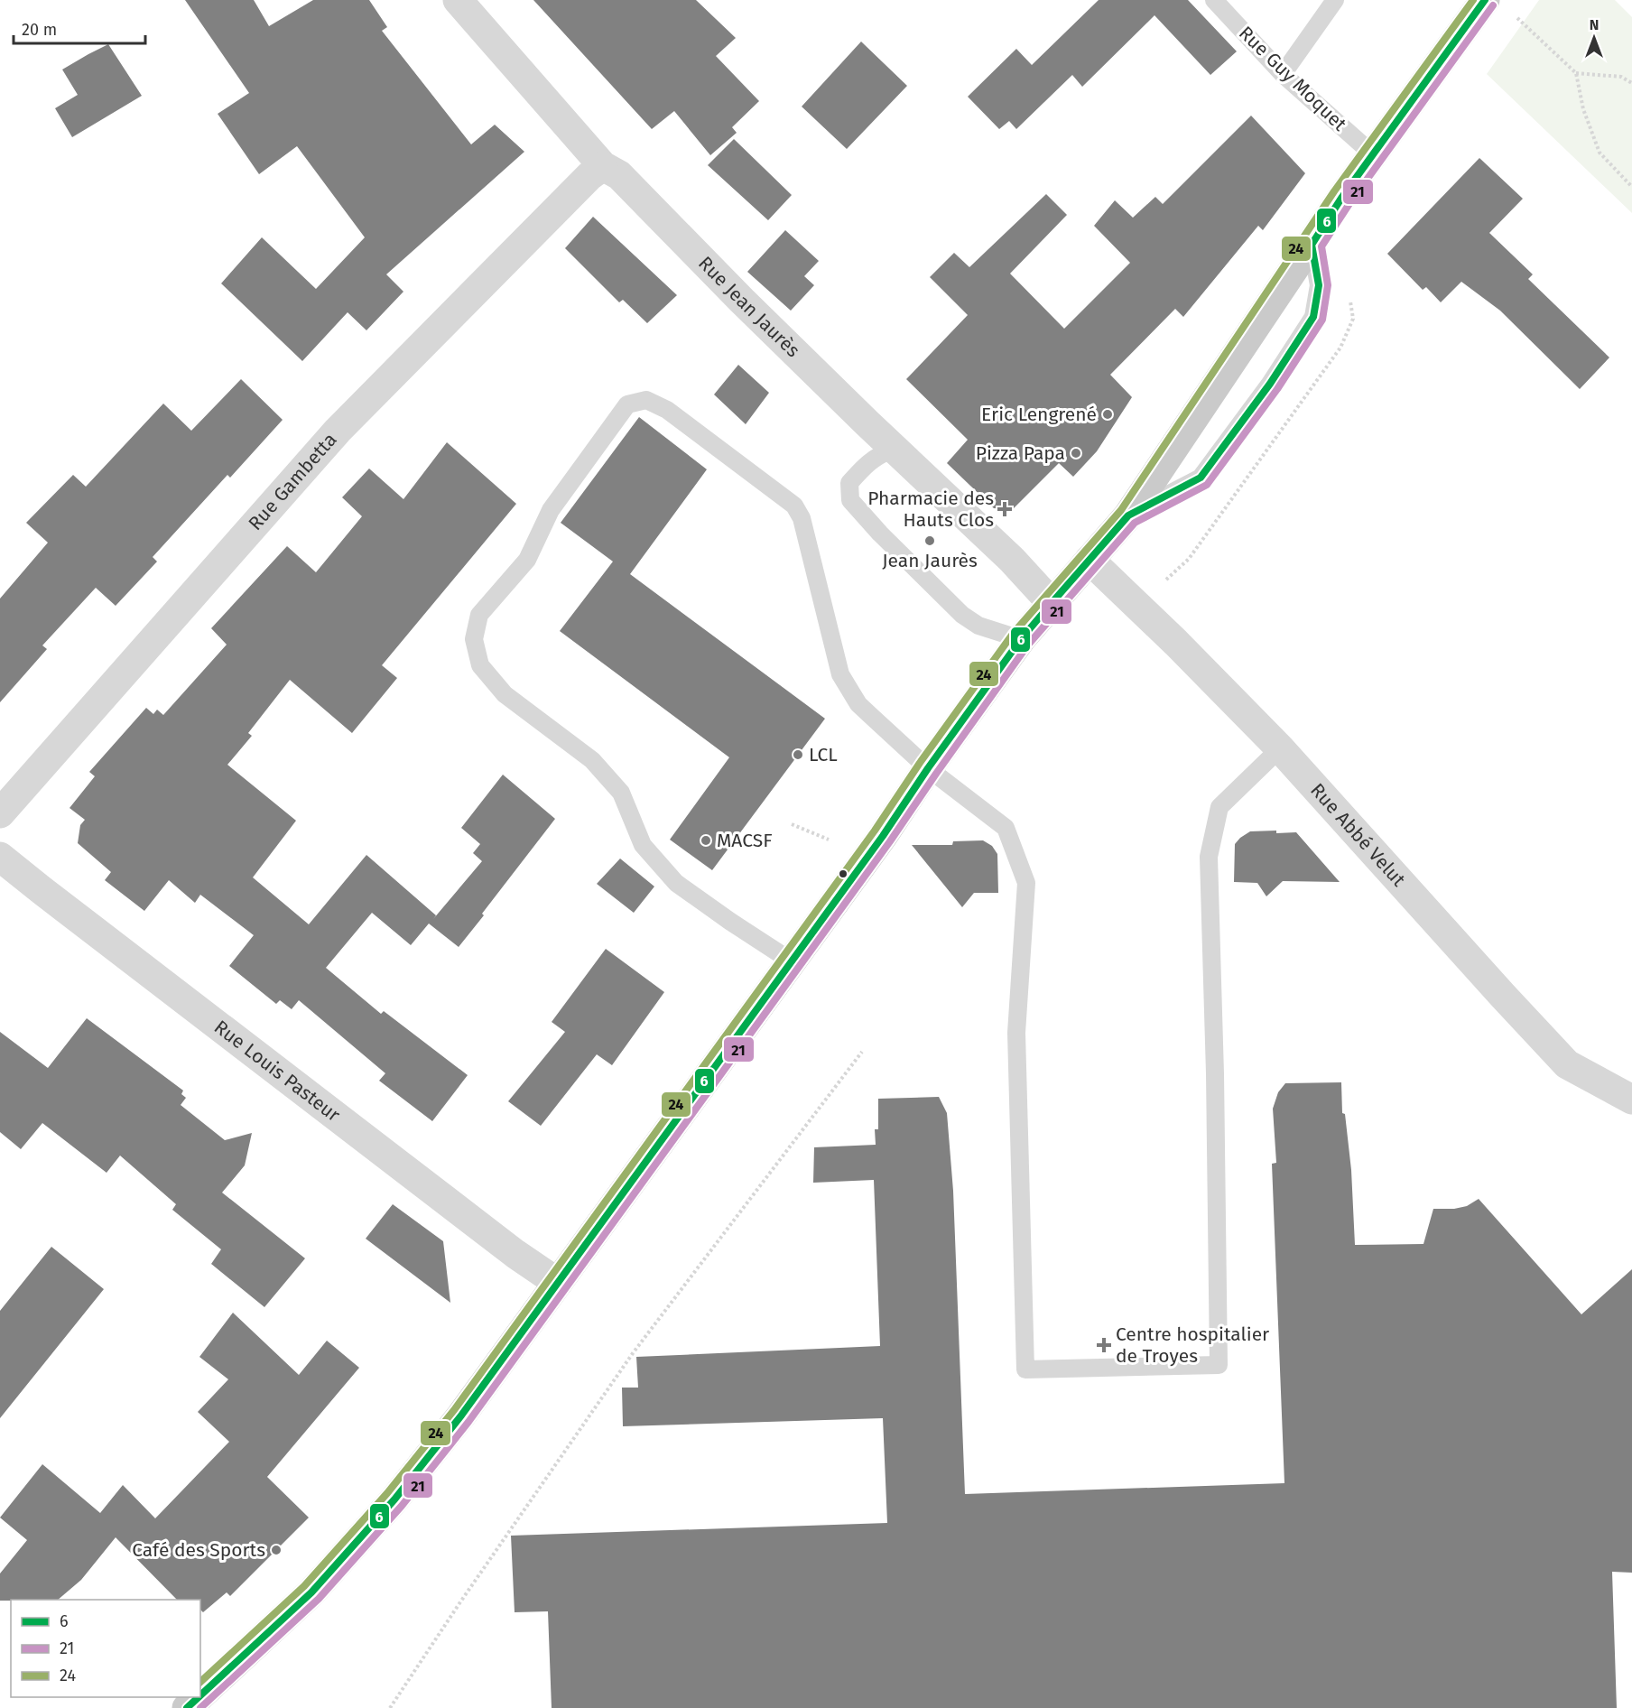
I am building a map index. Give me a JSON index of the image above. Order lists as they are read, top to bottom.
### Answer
{
  "streets": {
    "street": [
      "Rue Jean Jaurès",
      "Rue Gambetta",
      "Rue Abbé Velut",
      "Rue Louis Pasteur"
    ],
    "lane": ["Rue Guy Moquet"]
  },
  "crossings": [
    ["Rue Jean Jaurès", "Rue Gambetta"]
  ],
  "places": {
    "other": [
      "Eric Lengrené",
      "Pizza Papa",
      "Jean Jaurès",
      "LCL",
      "MACSF",
      "Café des Sports"
    ],
    "health": ["Pharmacie des Hauts Clos", "Centre hospitalier de Troyes"]
  },
  "lines": ["transit line 6", "transit line 24", "transit line 21"],
  "legend": ["6", "21", "24"],
  "scale_bar": "20 m",
  "north": "top"
}
